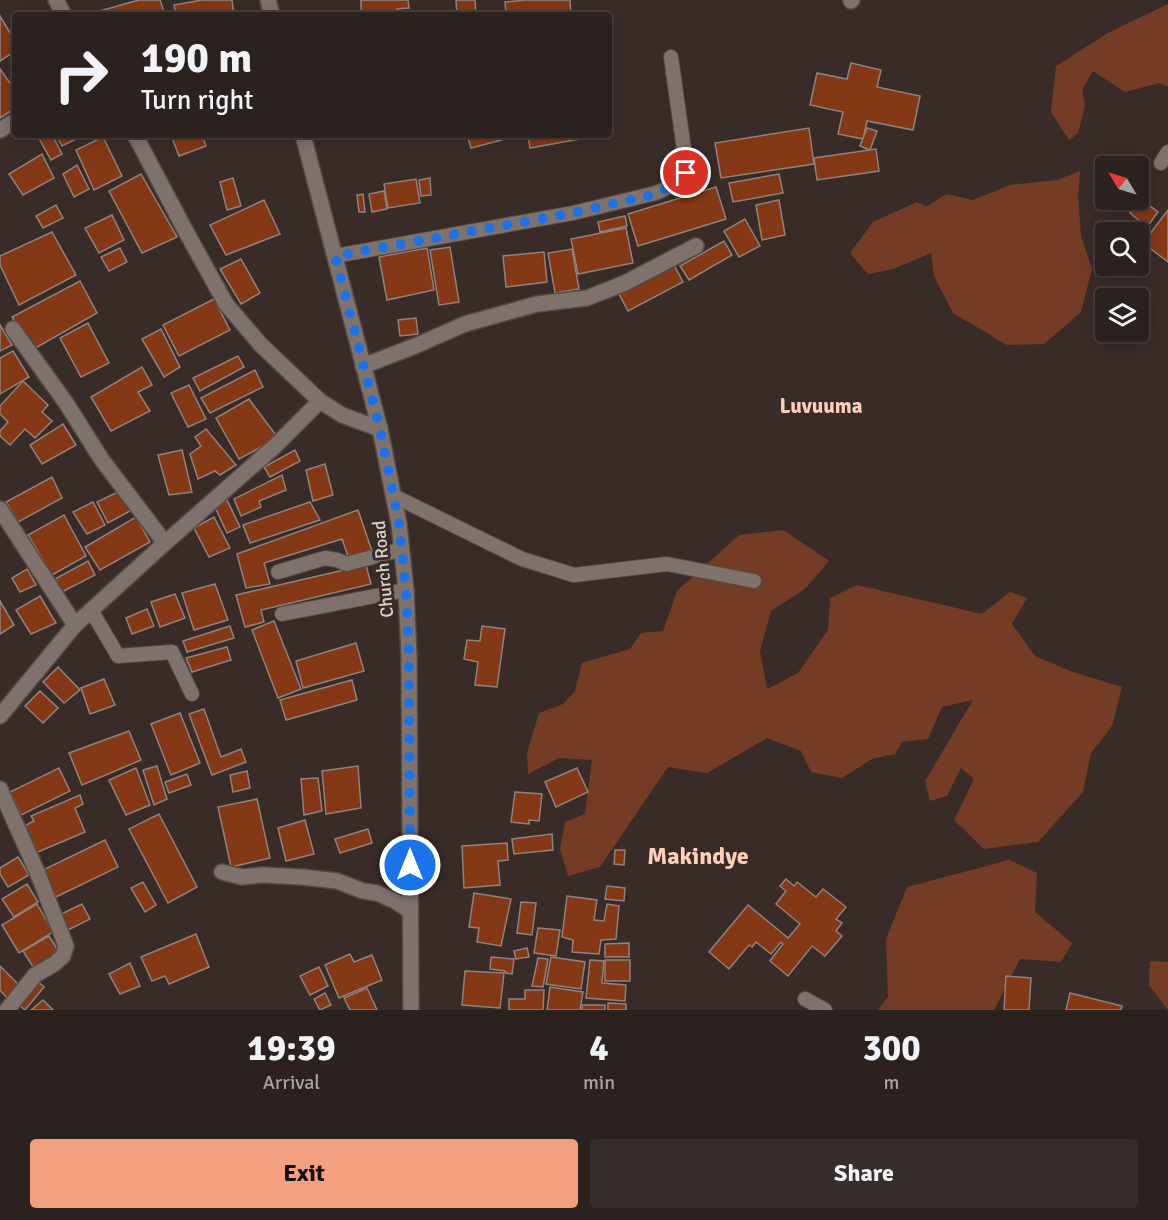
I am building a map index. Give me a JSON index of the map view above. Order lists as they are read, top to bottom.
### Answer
{
  "streets": {
    "street": ["Church Road"]
  },
  "districts": ["Luvuuma", "Makindye"],
  "north": "top left",
  "page": {
    "turn": ["190 m", "Turn right"],
    "eta": [
      "19:39",
      "Arrival",
      "4",
      "min",
      "300",
      "m"
    ],
    "buttons": ["Exit", "Share"]
  }
}
